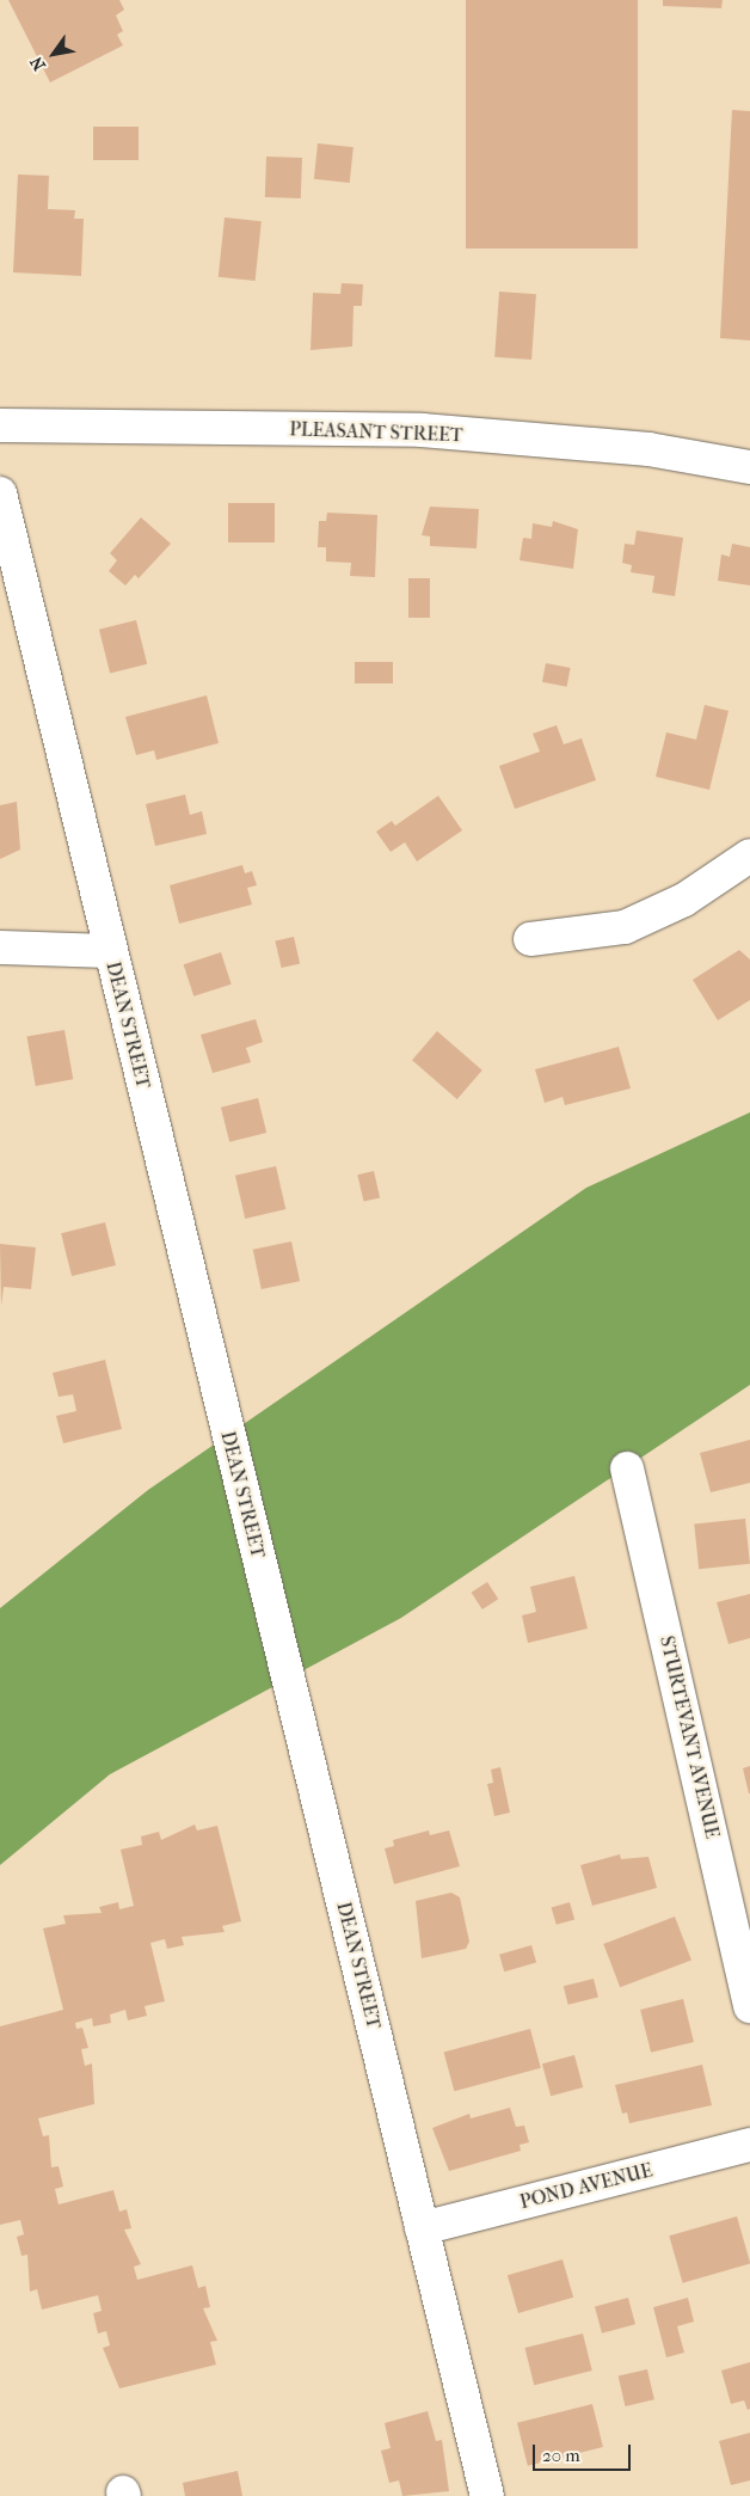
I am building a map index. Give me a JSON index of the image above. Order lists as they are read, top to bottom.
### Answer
{
  "streets": {
    "main road": [
      "PLEASANT STREET",
      "DEAN STREET",
      "STURTEVANT AVENUE",
      "POND AVENUE"
    ]
  },
  "crossings": [
    ["DEAN STREET", "POND AVENUE"]
  ],
  "scale_bar": "20 m",
  "north": "bottom left"
}
